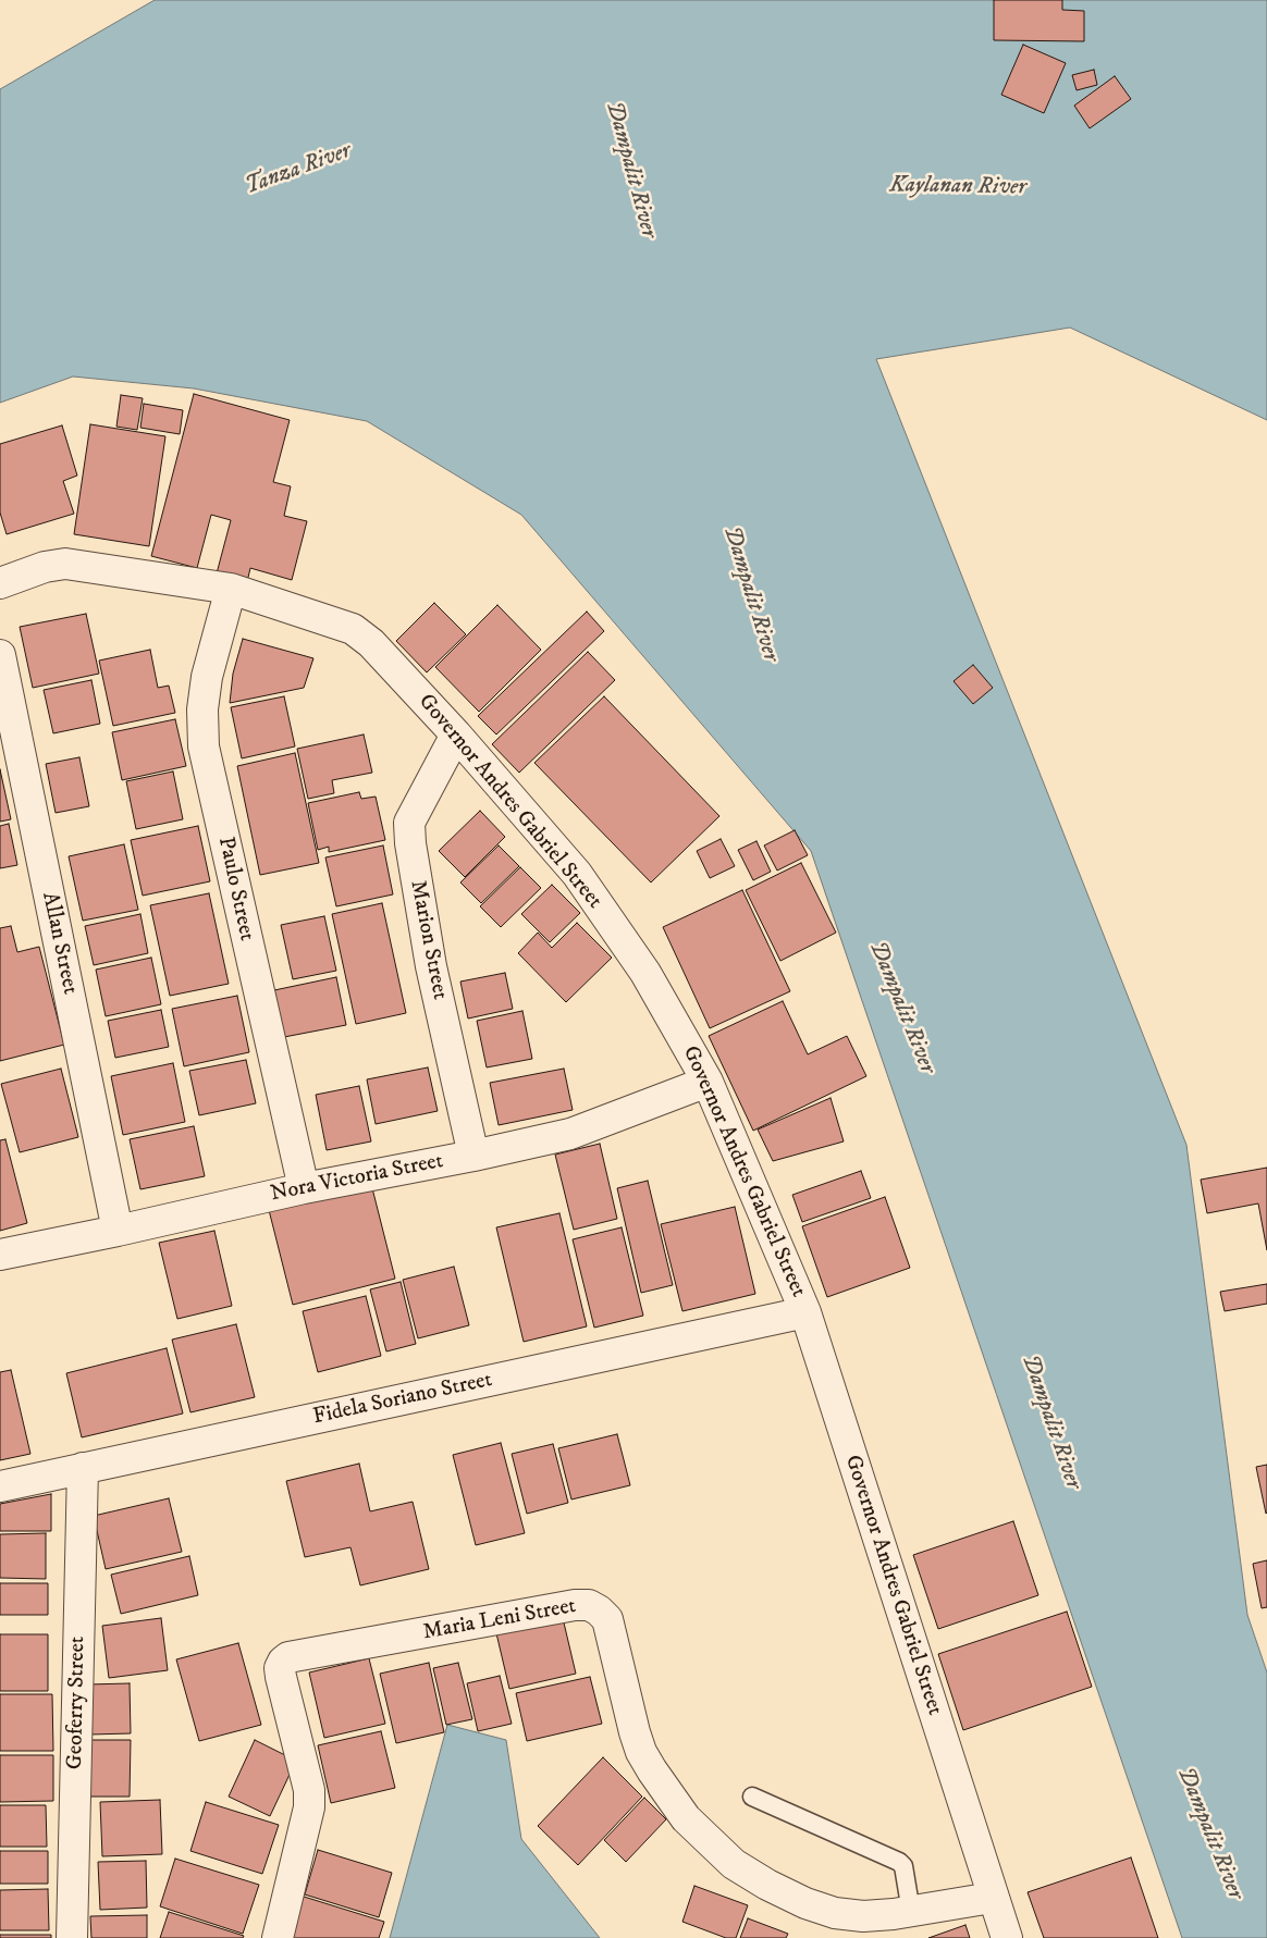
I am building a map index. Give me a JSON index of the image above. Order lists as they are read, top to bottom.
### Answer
{
  "streets": {
    "street": [
      "Governor Andres Gabriel Street",
      "Paulo Street",
      "Marion Street",
      "Allan Street",
      "Nora Victoria Street",
      "Fidela Soriano Street",
      "Maria Leni Street",
      "Geoferry Street"
    ]
  },
  "crossings": [
    ["Governor Andres Gabriel Street", "Paulo Street"],
    ["Governor Andres Gabriel Street", "Marion Street"],
    ["Governor Andres Gabriel Street", "Nora Victoria Street"],
    ["Governor Andres Gabriel Street", "Fidela Soriano Street"],
    ["Governor Andres Gabriel Street", "Maria Leni Street"],
    ["Paulo Street", "Nora Victoria Street"],
    ["Marion Street", "Nora Victoria Street"],
    ["Allan Street", "Nora Victoria Street"],
    ["Fidela Soriano Street", "Geoferry Street"]
  ],
  "water": ["Tanza River", "Dampalit River", "Kaylanan River"]
}
